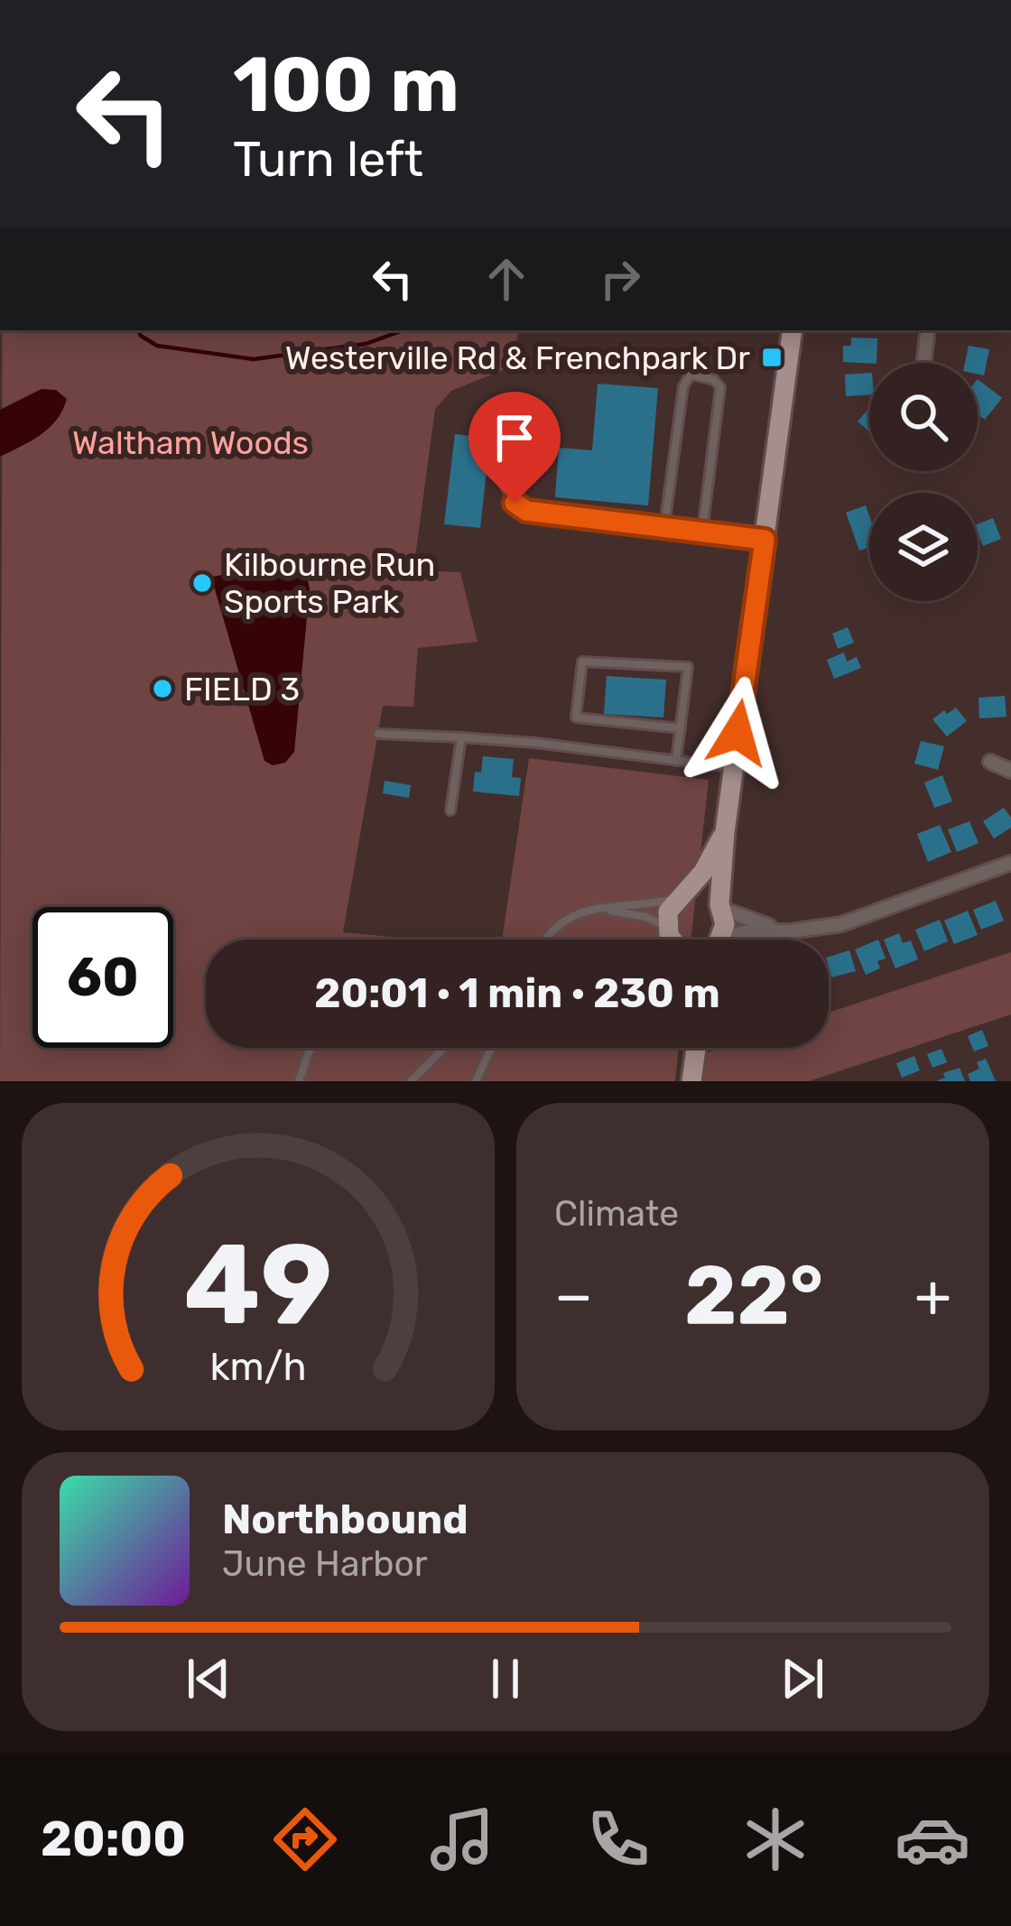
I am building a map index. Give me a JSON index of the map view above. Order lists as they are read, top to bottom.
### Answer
{
  "parks": ["Waltham Woods"],
  "places": {
    "transit": ["Westerville Rd & Frenchpark Dr"],
    "other": ["Kilbourne Run Sports Park", "FIELD 3"]
  },
  "page": {
    "turn": ["100 m", "Turn left"],
    "limit": "60",
    "trip": "20:01 · 1 min · 230 m",
    "tile": "Climate",
    "heat": ["−", "22°", "+"],
    "song": ["Northbound", "June Harbor"],
    "tabs": "20:00",
    "gauge": ["49", "km/h"]
  }
}
